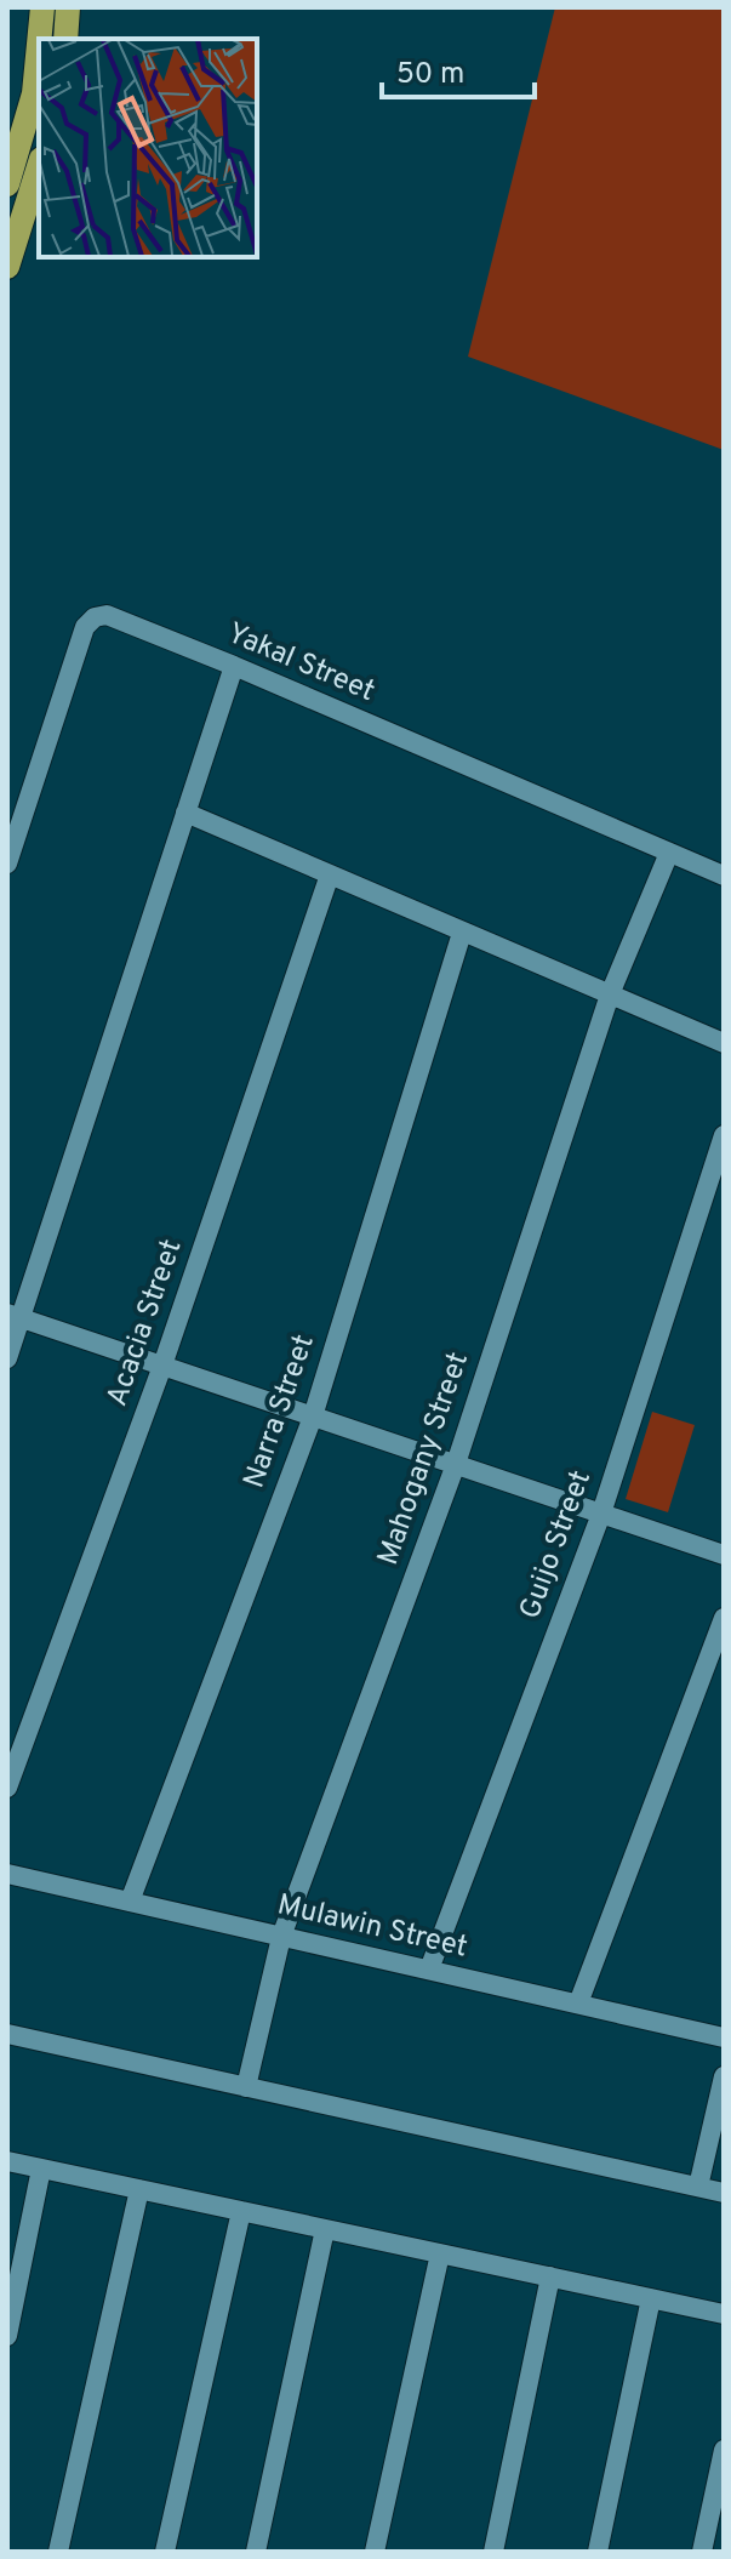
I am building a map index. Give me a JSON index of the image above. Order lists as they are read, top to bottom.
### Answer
{
  "streets": {
    "street": [
      "Yakal Street",
      "Acacia Street",
      "Narra Street",
      "Mahogany Street",
      "Guijo Street",
      "Mulawin Street"
    ]
  },
  "crossings": [
    ["Yakal Street", "Mahogany Street"],
    ["Narra Street", "Mulawin Street"],
    ["Mahogany Street", "Mulawin Street"],
    ["Guijo Street", "Mulawin Street"]
  ],
  "scale_bar": "50 m"
}
